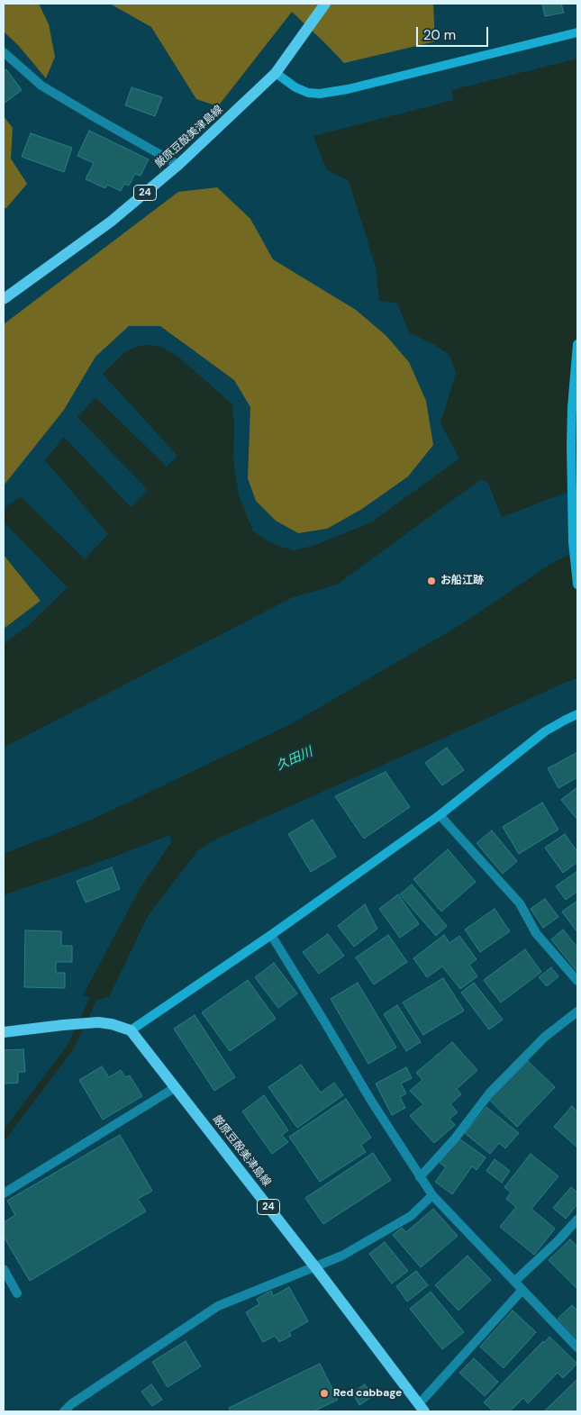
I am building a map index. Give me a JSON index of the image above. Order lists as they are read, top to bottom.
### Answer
{
  "streets": {
    "main road": ["厳原豆酘美津島線", "24"]
  },
  "water": ["久田川"],
  "places": ["お船江跡", "Red cabbage"],
  "scale_bar": "20 m"
}
